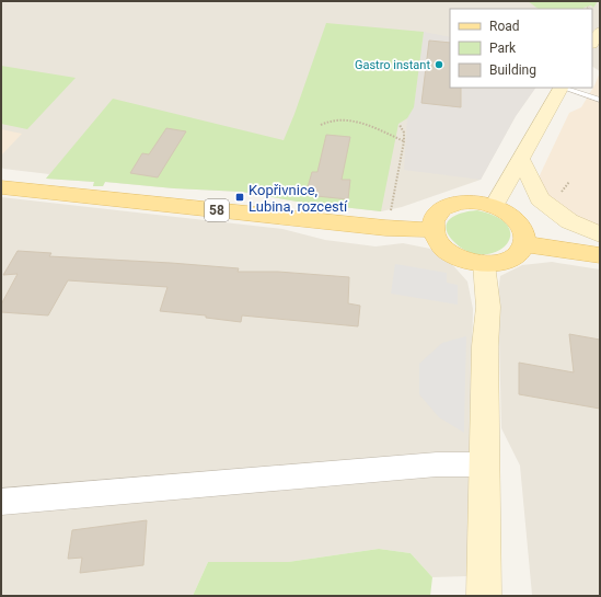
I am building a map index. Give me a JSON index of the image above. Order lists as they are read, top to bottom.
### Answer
{
  "streets": {
    "main road": ["58"]
  },
  "places": {
    "other": ["Gastro instant"],
    "transit": ["Kopřivnice, Lubina, rozcestí"]
  },
  "legend": ["Road", "Park", "Building"]
}
